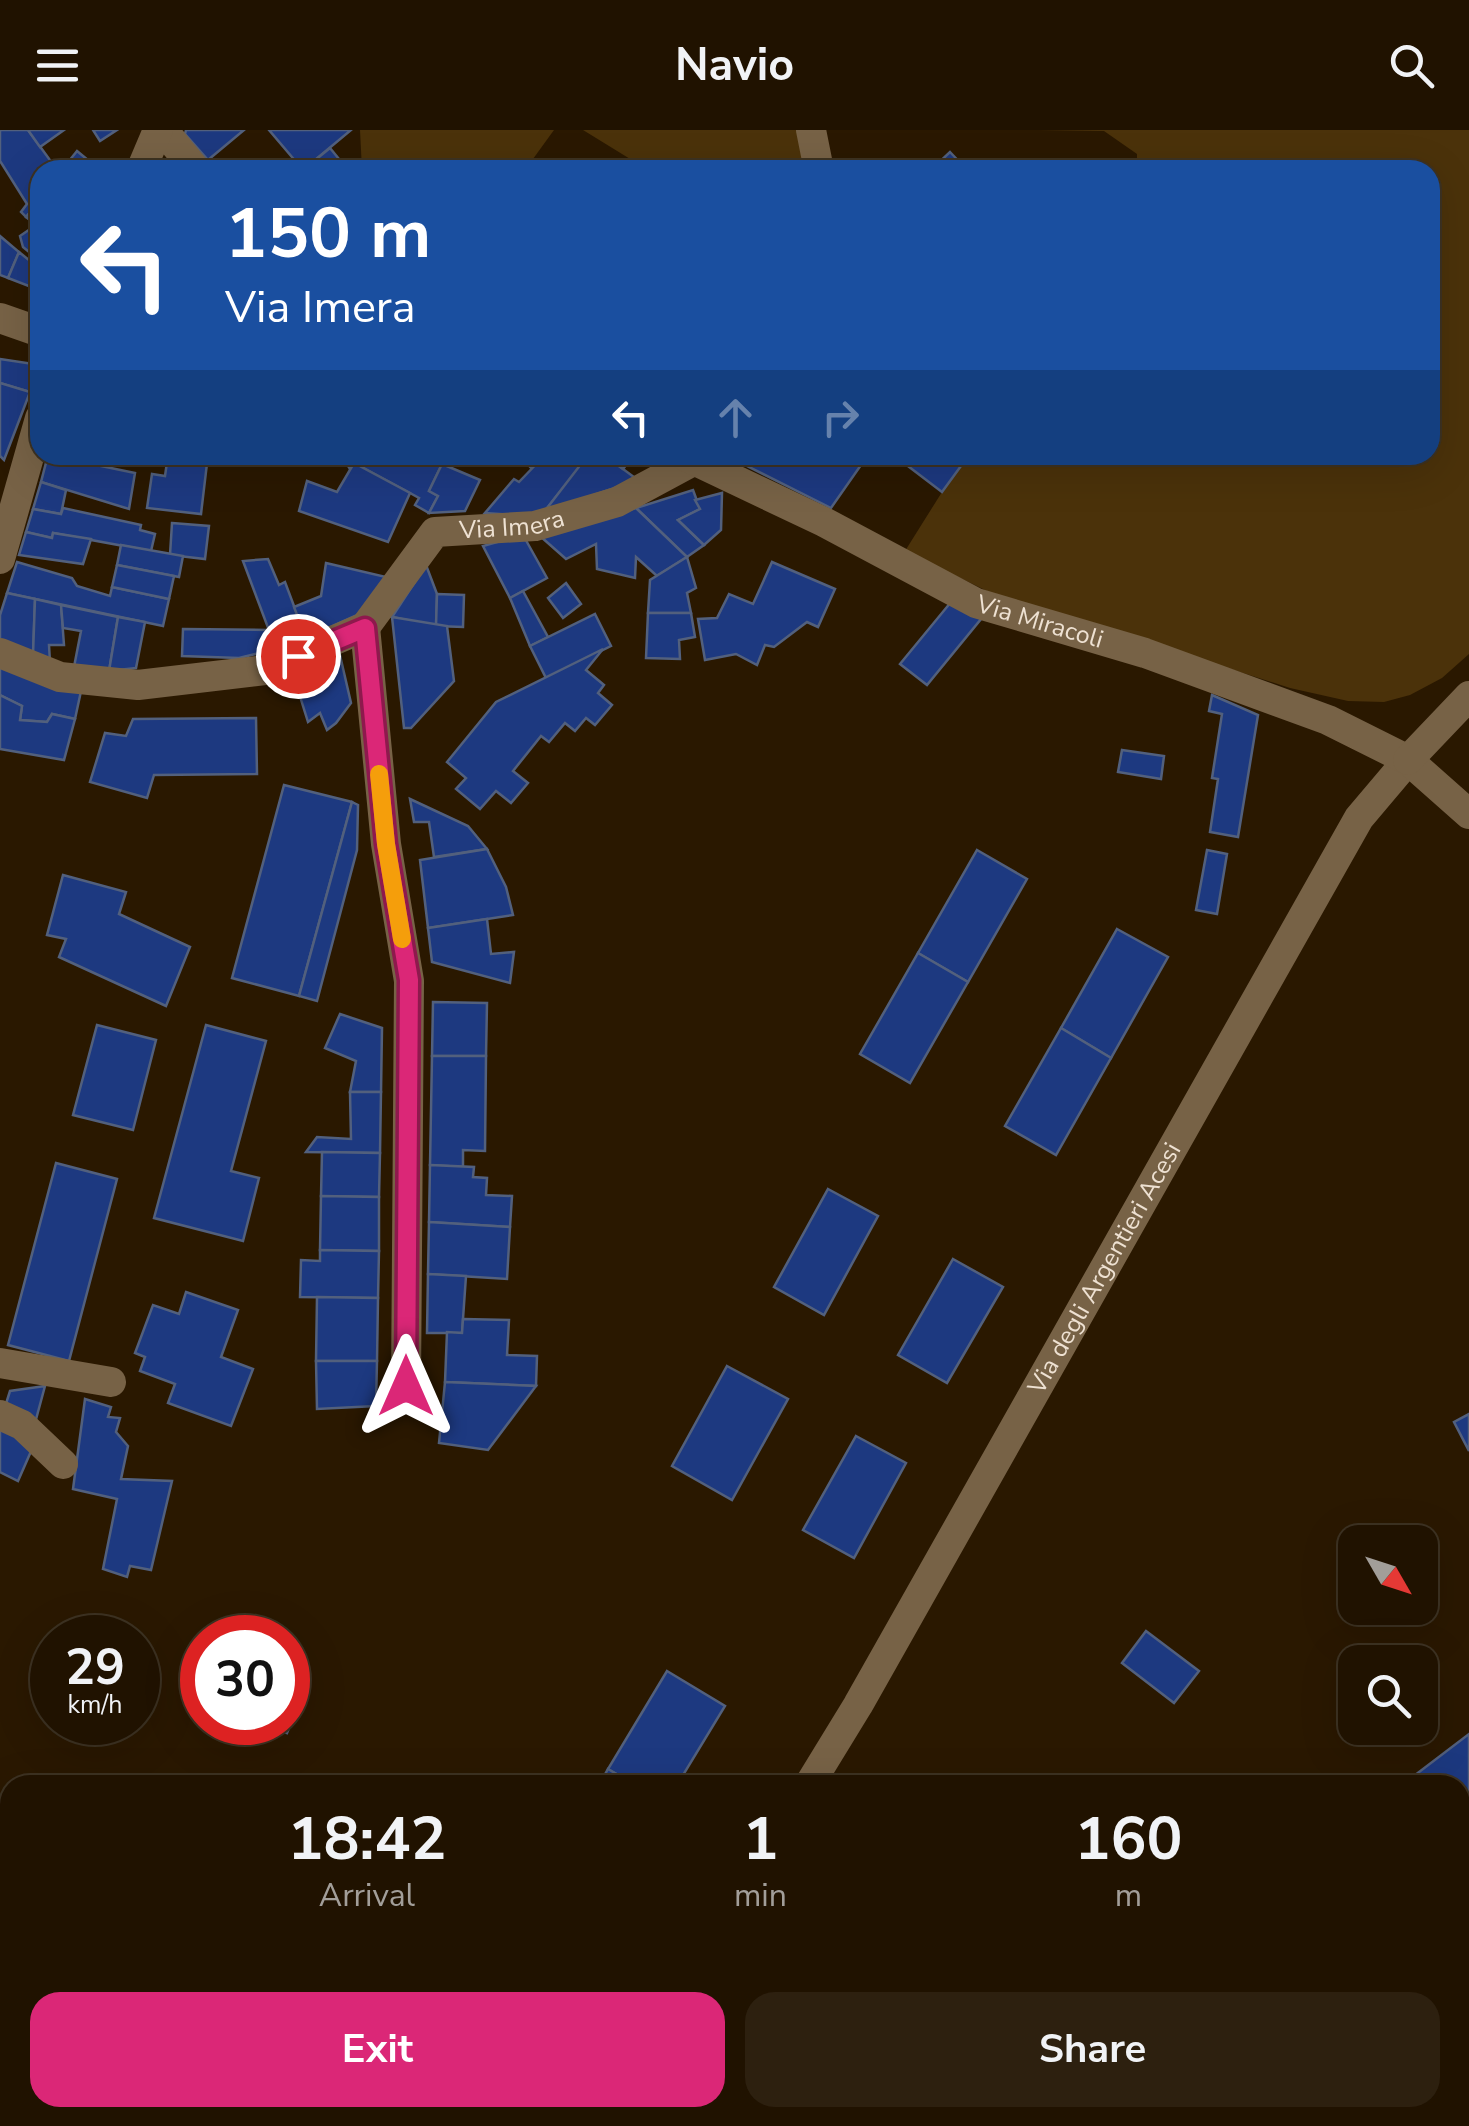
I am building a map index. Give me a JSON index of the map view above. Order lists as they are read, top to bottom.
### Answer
{
  "streets": {
    "street": ["Via Imera", "Via Miracoli", "Via degli Argentieri Acesi"]
  },
  "crossings": [
    ["Via Miracoli", "Via degli Argentieri Acesi"]
  ],
  "north": "bottom right",
  "page": {
    "header": "Navio",
    "turn": ["150 m", "Via Imera"],
    "speed": "29 km/h",
    "limit": "30",
    "eta": [
      "18:42",
      "Arrival",
      "1",
      "min",
      "160",
      "m"
    ],
    "buttons": ["Exit", "Share"]
  }
}
